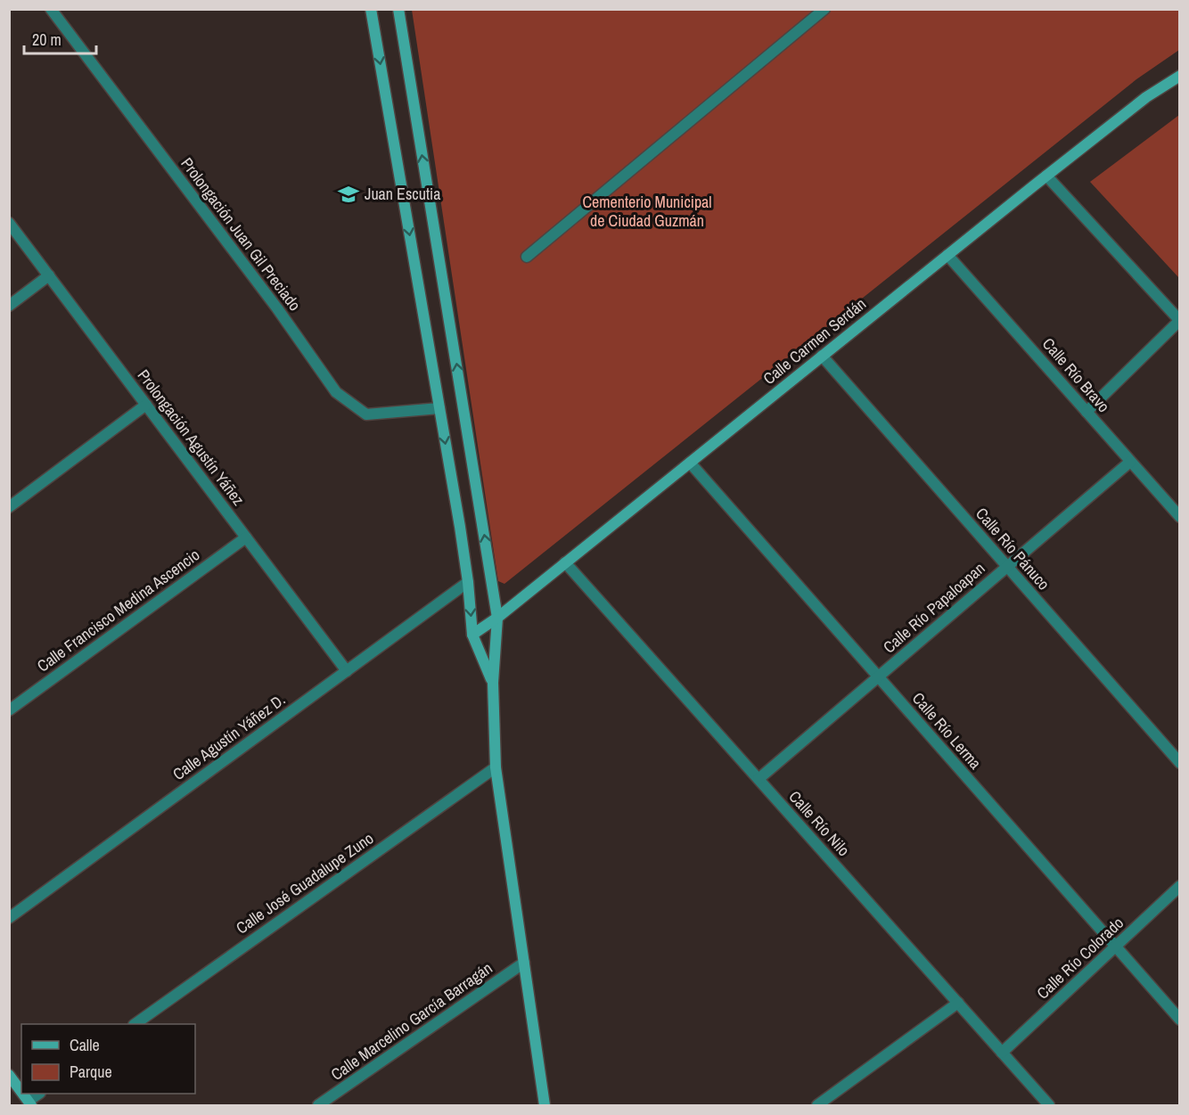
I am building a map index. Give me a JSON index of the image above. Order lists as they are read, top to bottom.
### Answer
{
  "streets": {
    "street": [
      "Prolongación Juan Gil Preciado",
      "Calle Carmen Serdán",
      "Calle Río Bravo",
      "Prolongación Agustín Yáñez",
      "Calle Río Pánuco",
      "Calle Río Papaloapan",
      "Calle Francisco Medina Ascencio",
      "Calle Río Lerma",
      "Calle Agustín Yáñez D.",
      "Calle Río Nilo",
      "Calle José Guadalupe Zuno",
      "Calle Río Colorado",
      "Calle Marcelino García Barragán"
    ]
  },
  "crossings": [
    ["Calle Carmen Serdán", "Calle Río Bravo"],
    ["Calle Carmen Serdán", "Calle Río Pánuco"],
    ["Calle Carmen Serdán", "Calle Río Lerma"],
    ["Calle Carmen Serdán", "Calle Río Nilo"],
    ["Calle Río Bravo", "Calle Río Papaloapan"],
    ["Prolongación Agustín Yáñez", "Calle Francisco Medina Ascencio"],
    ["Prolongación Agustín Yáñez", "Calle Agustín Yáñez D."],
    ["Calle Río Pánuco", "Calle Río Papaloapan"],
    ["Calle Río Papaloapan", "Calle Río Lerma"],
    ["Calle Río Papaloapan", "Calle Río Nilo"],
    ["Calle Río Lerma", "Calle Río Colorado"],
    ["Calle Río Nilo", "Calle Río Colorado"]
  ],
  "parks": ["Cementerio Municipal de Ciudad Guzmán"],
  "places": {
    "school or university": ["Juan Escutia"]
  },
  "legend": ["Calle", "Parque"],
  "scale_bar": "20 m"
}
